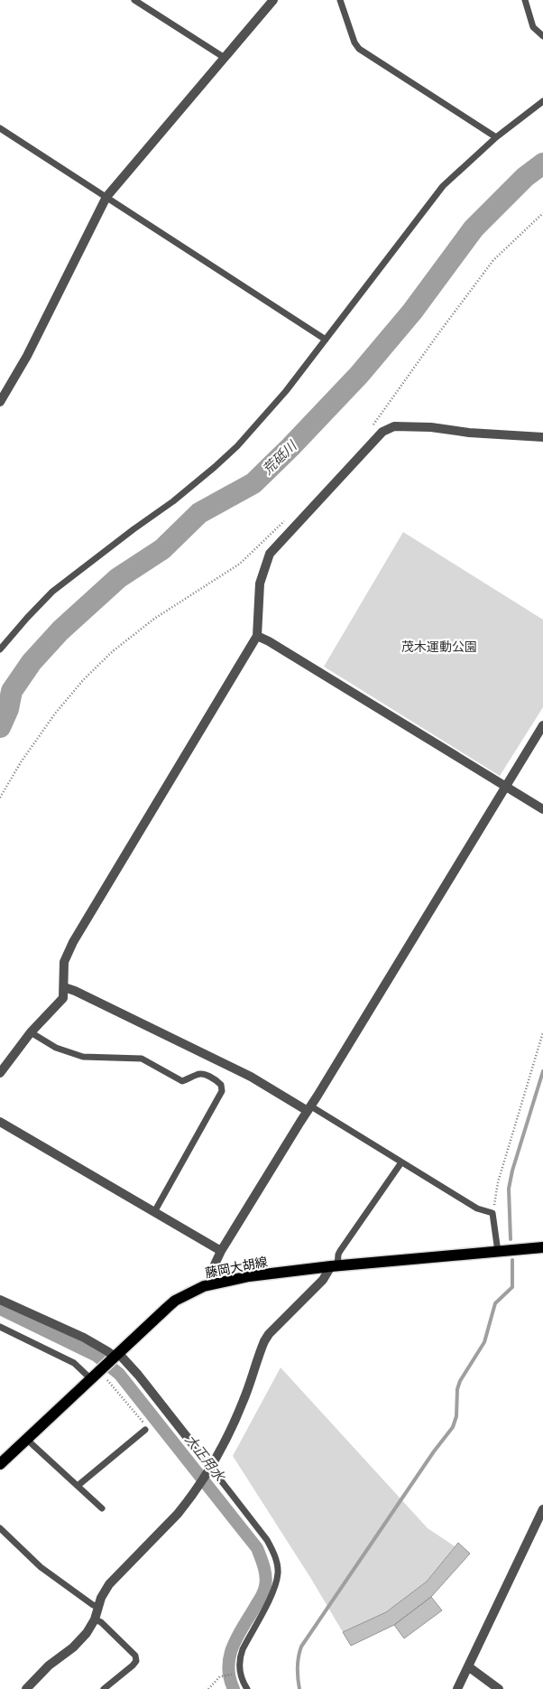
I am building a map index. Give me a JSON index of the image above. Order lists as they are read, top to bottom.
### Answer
{
  "streets": {
    "main road": ["藤岡大胡線"]
  },
  "water": ["荒砥川", "大正用水"],
  "parks": ["茂木運動公園"]
}
